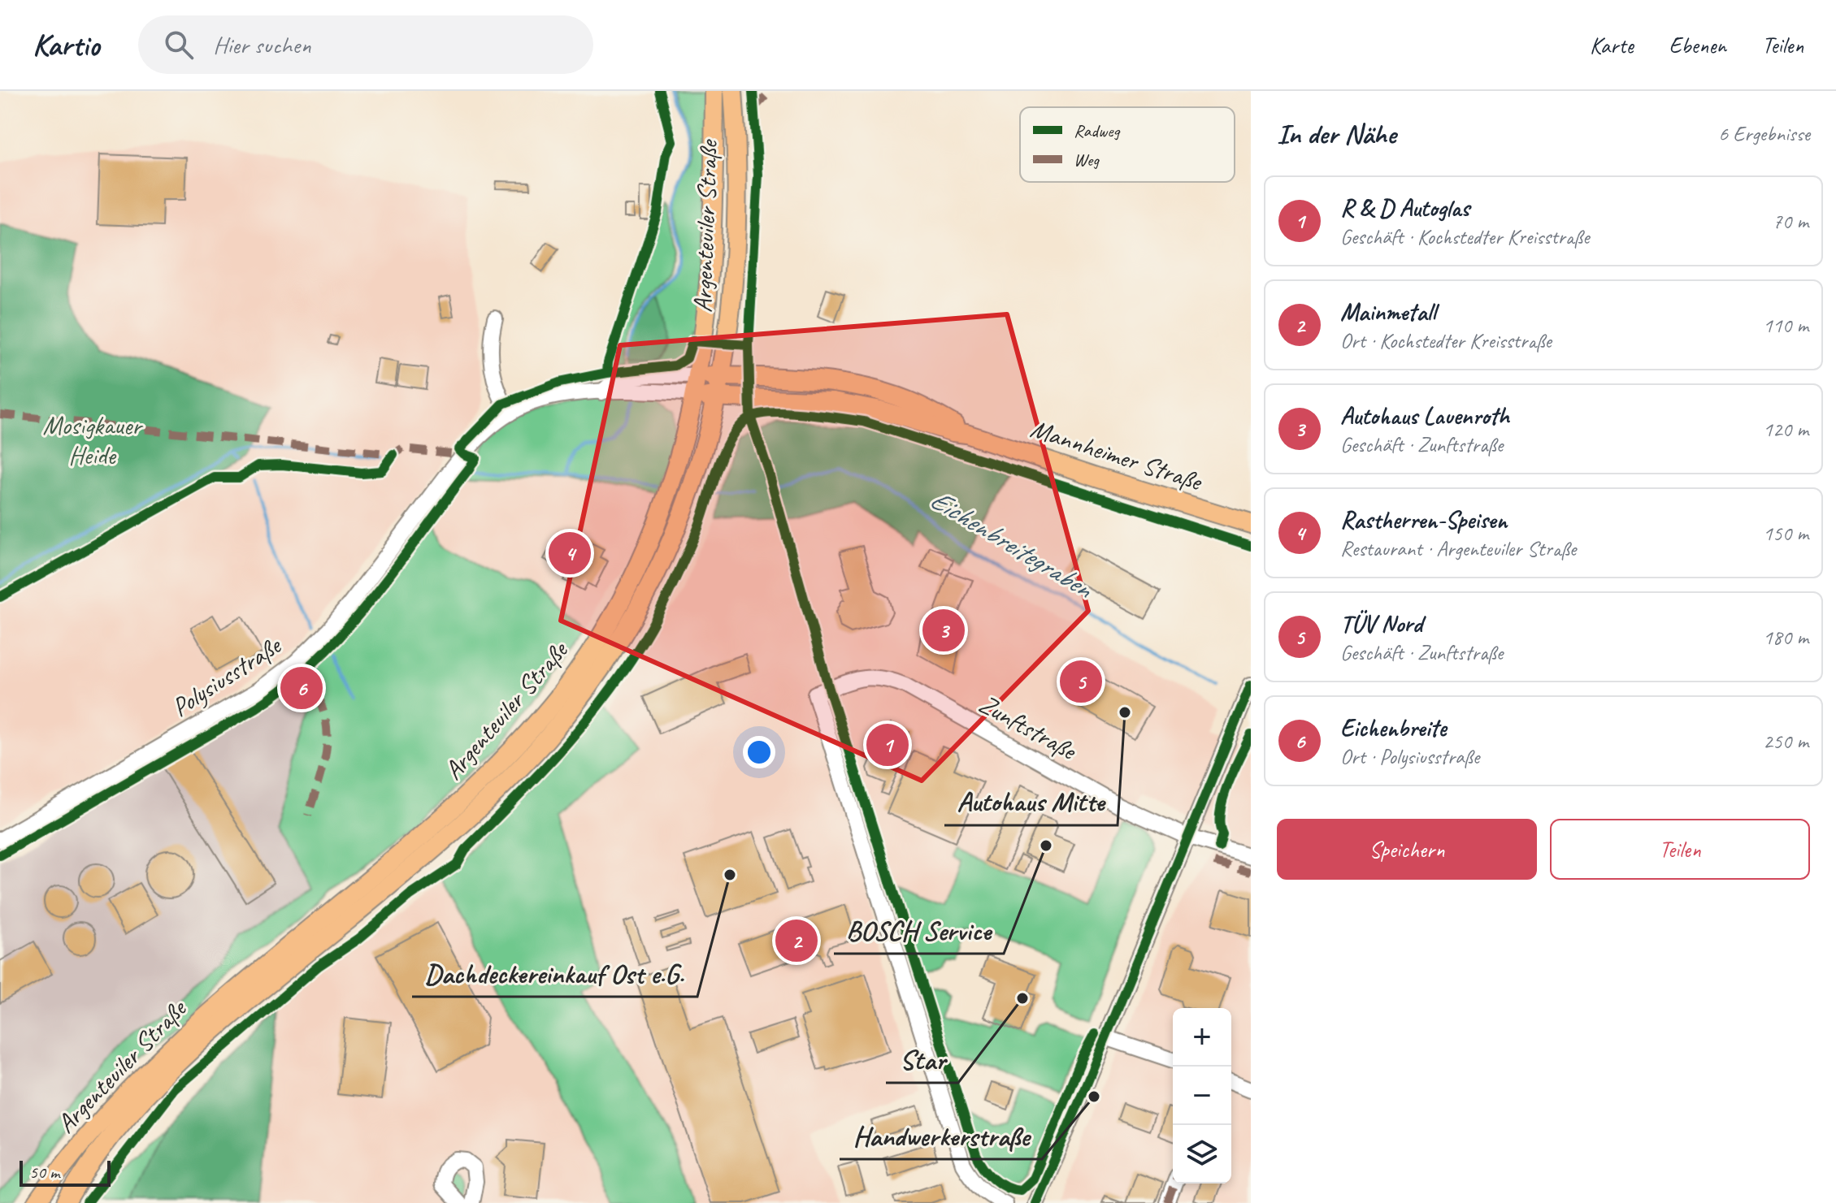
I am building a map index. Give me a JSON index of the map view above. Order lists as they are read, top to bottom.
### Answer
{
  "streets": {
    "main road": ["Argenteuiler Straße", "Mannheimer Straße"],
    "street": ["Polysiusstraße", "Zunftstraße"]
  },
  "crossings": [
    ["Argenteuiler Straße", "Mannheimer Straße"],
    ["Argenteuiler Straße", "Polysiusstraße"],
    ["Mannheimer Straße", "Polysiusstraße"]
  ],
  "water": ["Eichenbreitegraben"],
  "parks": ["Mosigkauer Heide"],
  "places": [
    "Autohaus Mitte",
    "BOSCH Service",
    "Dachdeckereinkauf Ost e.G.",
    "Star",
    "Handwerkerstraße"
  ],
  "legend": ["Radweg", "Weg"],
  "scale_bar": "50 m",
  "page": {
    "header": "Kartio",
    "search": "Hier suchen",
    "nav": ["Karte", "Ebenen", "Teilen"],
    "heading": ["In der Nähe", "6 Ergebnisse"],
    "list": [
      {
        "mark": "1",
        "name": "R & D Autoglas",
        "note": "Geschäft · Kochstedter Kreisstraße",
        "value": "70 m"
      },
      {
        "mark": "2",
        "name": "Mainmetall",
        "note": "Ort · Kochstedter Kreisstraße",
        "value": "110 m"
      },
      {
        "mark": "3",
        "name": "Autohaus Lauenroth",
        "note": "Geschäft · Zunftstraße",
        "value": "120 m"
      },
      {
        "mark": "4",
        "name": "Rastherren-Speisen",
        "note": "Restaurant · Argenteuiler Straße",
        "value": "150 m"
      },
      {
        "mark": "5",
        "name": "TÜV Nord",
        "note": "Geschäft · Zunftstraße",
        "value": "180 m"
      },
      {
        "mark": "6",
        "name": "Eichenbreite",
        "note": "Ort · Polysiusstraße",
        "value": "250 m"
      }
    ],
    "pins": [
      "4",
      "3",
      "5",
      "6",
      "1",
      "2"
    ],
    "buttons": ["Speichern", "Teilen"],
    "map_buttons": ["+", "−"],
    "scale": "50 m"
  }
}
